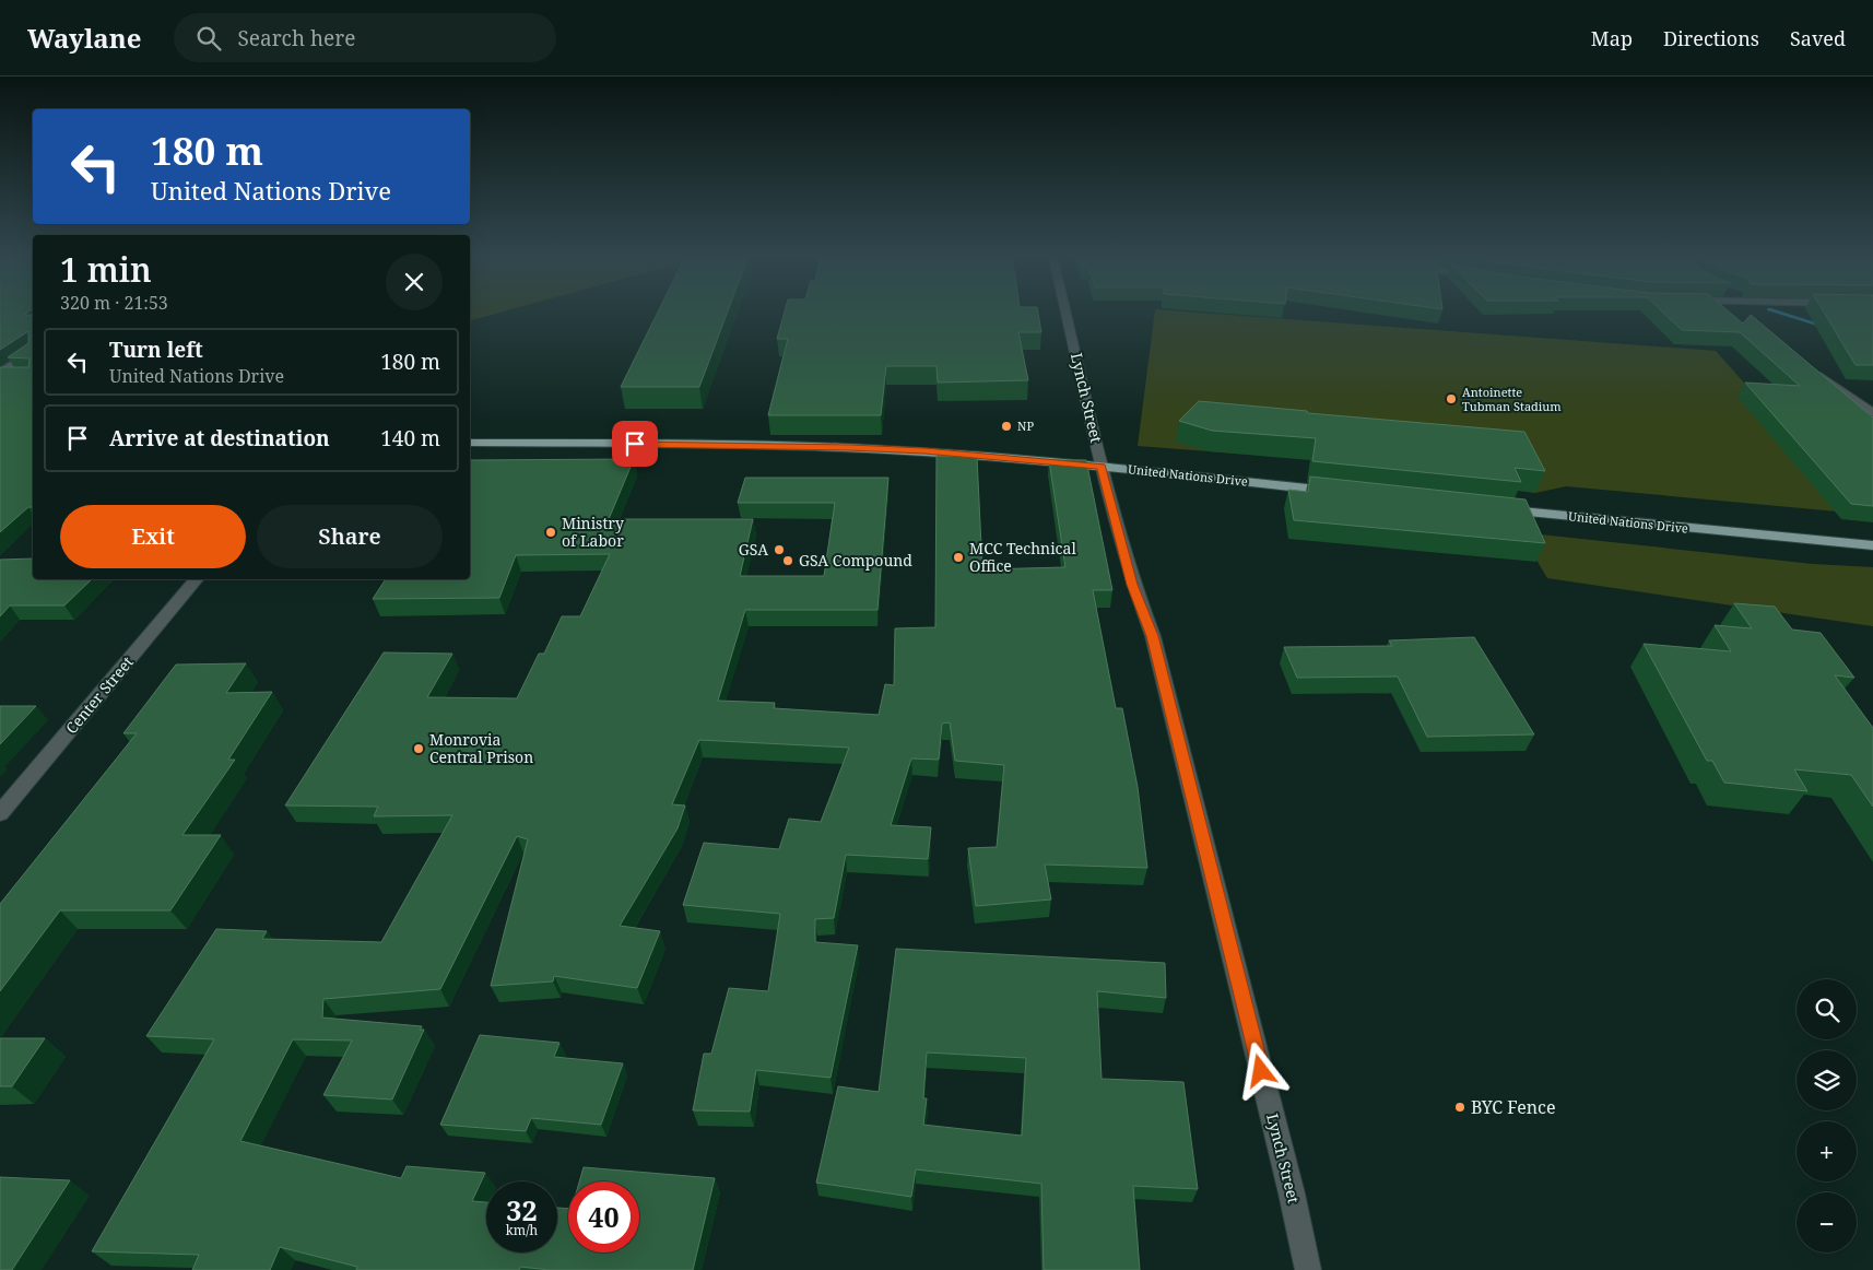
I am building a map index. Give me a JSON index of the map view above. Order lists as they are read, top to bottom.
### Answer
{
  "streets": {
    "main road": ["United Nations Drive"],
    "street": ["Lynch Street", "Center Street"]
  },
  "crossings": [
    ["Lynch Street", "United Nations Drive"]
  ],
  "places": [
    "Antoinette Tubman Stadium",
    "NP",
    "Ministry of Labor",
    "GSA",
    "MCC Technical Office",
    "GSA Compound",
    "Monrovia Central Prison",
    "BYC Fence"
  ],
  "page": {
    "header": "Waylane",
    "search": "Search here",
    "nav": ["Map", "Directions", "Saved"],
    "turn": ["180 m", "United Nations Drive"],
    "heading": ["1 min", "320 m · 21:53"],
    "list": [
      {
        "name": "Turn left",
        "note": "United Nations Drive",
        "value": "180 m"
      },
      {
        "name": "Arrive at destination",
        "value": "140 m"
      }
    ],
    "buttons": ["Exit", "Share"],
    "map_buttons": ["+", "−"],
    "speed": "32 km/h",
    "limit": "40"
  }
}
